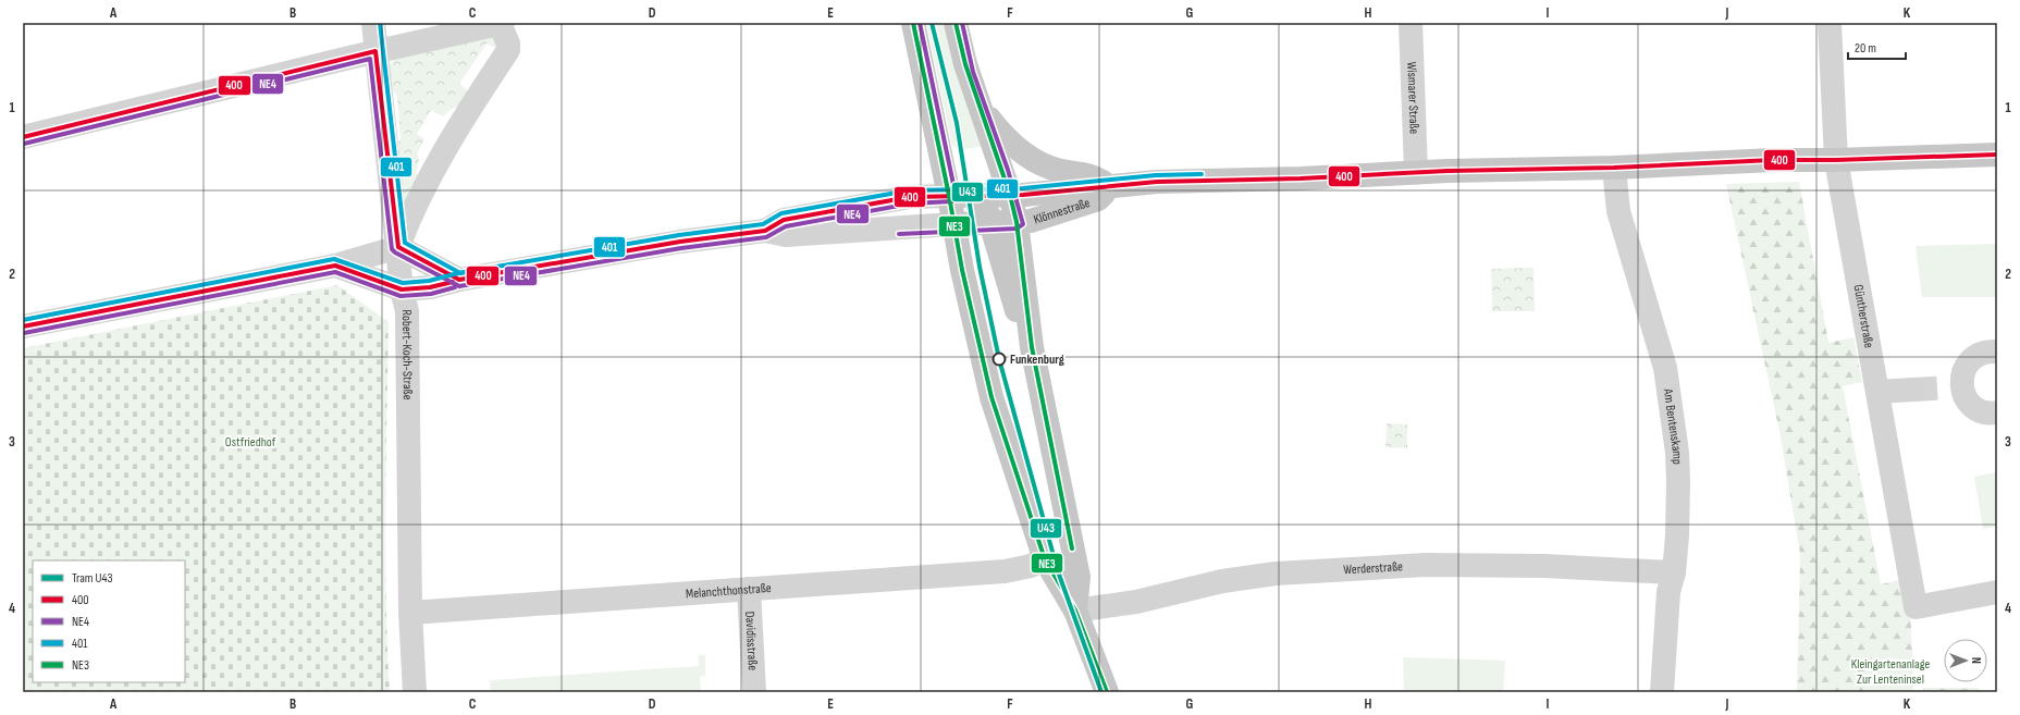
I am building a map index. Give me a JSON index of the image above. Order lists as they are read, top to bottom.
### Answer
{
  "streets": {
    "main road": ["Klönnestraße"],
    "street": [
      "Wismarer Straße",
      "Güntherstraße",
      "Robert-Koch-Straße",
      "Am Bentenskamp",
      "Werderstraße",
      "Melanchthonstraße",
      "Davidisstraße"
    ]
  },
  "crossings": [
    ["Wismarer Straße", "Klönnestraße"],
    ["Klönnestraße", "Güntherstraße"],
    ["Klönnestraße", "Am Bentenskamp"],
    ["Robert-Koch-Straße", "Melanchthonstraße"],
    ["Am Bentenskamp", "Werderstraße"],
    ["Melanchthonstraße", "Davidisstraße"]
  ],
  "parks": ["Ostfriedhof", "Kleingartenanlage Zur Lenteninsel"],
  "places": ["Funkenburg"],
  "lines": [
    "tram line U43",
    "transit line NE4",
    "transit line 401",
    "transit line NE3",
    "transit line 400"
  ],
  "legend": [
    "Tram U43",
    "400",
    "NE4",
    "401",
    "NE3"
  ],
  "scale_bar": "20 m",
  "north": "right",
  "grid": {
    "columns": [
      "A",
      "B",
      "C",
      "D",
      "E",
      "F",
      "G",
      "H",
      "I",
      "J",
      "K"
    ],
    "rows": [
      "1",
      "2",
      "3",
      "4"
    ]
  }
}
